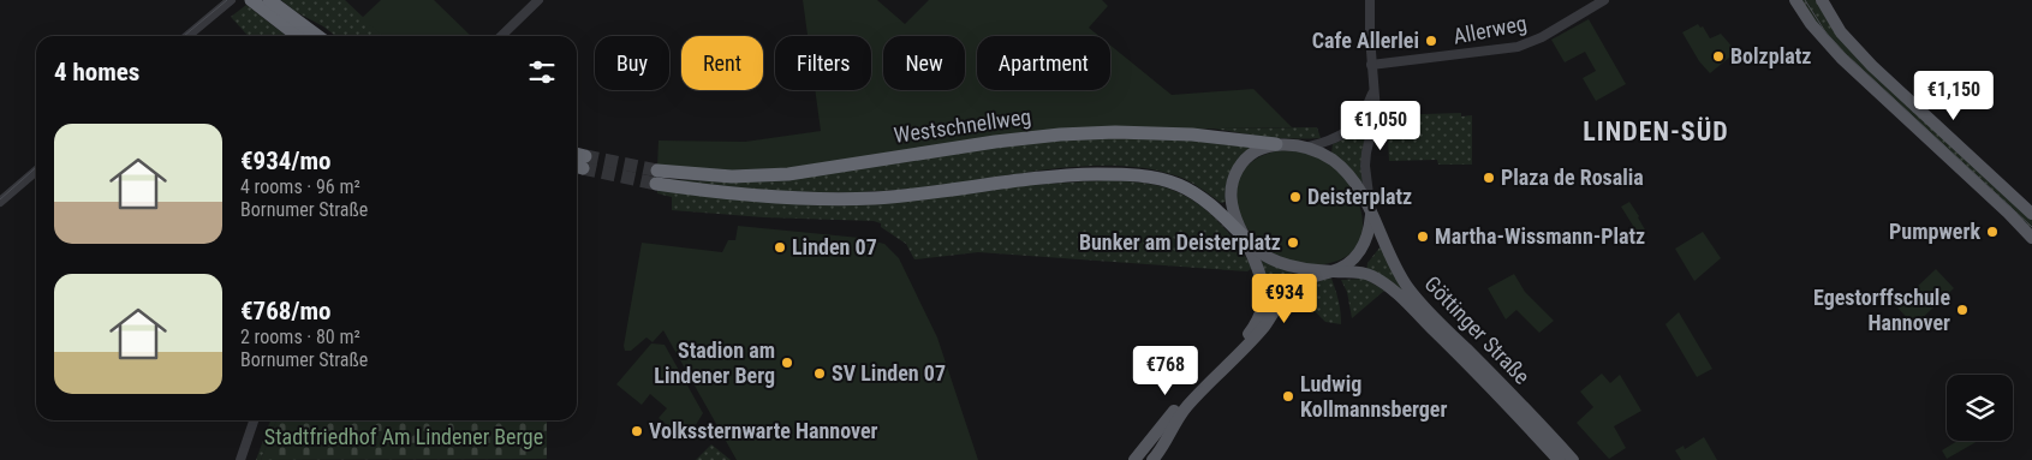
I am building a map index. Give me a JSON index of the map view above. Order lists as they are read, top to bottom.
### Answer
{
  "streets": {
    "highway": ["Westschnellweg"],
    "main road": ["Göttinger Straße"],
    "street": ["Allerweg"]
  },
  "crossings": [
    ["Westschnellweg", "Göttinger Straße"]
  ],
  "districts": ["LINDEN-SÜD"],
  "parks": ["Stadtfriedhof Am Lindener Berge"],
  "places": [
    "Cafe Allerlei",
    "Bolzplatz",
    "Plaza de Rosalia",
    "Deisterplatz",
    "Pumpwerk",
    "Martha-Wissmann-Platz",
    "Bunker am Deisterplatz",
    "Linden 07",
    "Egestorffschule Hannover",
    "Stadion am Lindener Berg",
    "SV Linden 07",
    "Ludwig Kollmannsberger",
    "Volkssternwarte Hannover"
  ],
  "page": {
    "chip": [
      "Buy",
      "Rent",
      "Filters",
      "New",
      "Apartment"
    ],
    "heading": "4 homes",
    "price": [
      "€1,150",
      "€1,050",
      "€934",
      "€768"
    ],
    "list": [
      {
        "name": "€934/mo",
        "note": "4 rooms · 96 m² · Bornumer Straße"
      },
      {
        "name": "€768/mo",
        "note": "2 rooms · 80 m² · Bornumer Straße"
      }
    ]
  }
}
